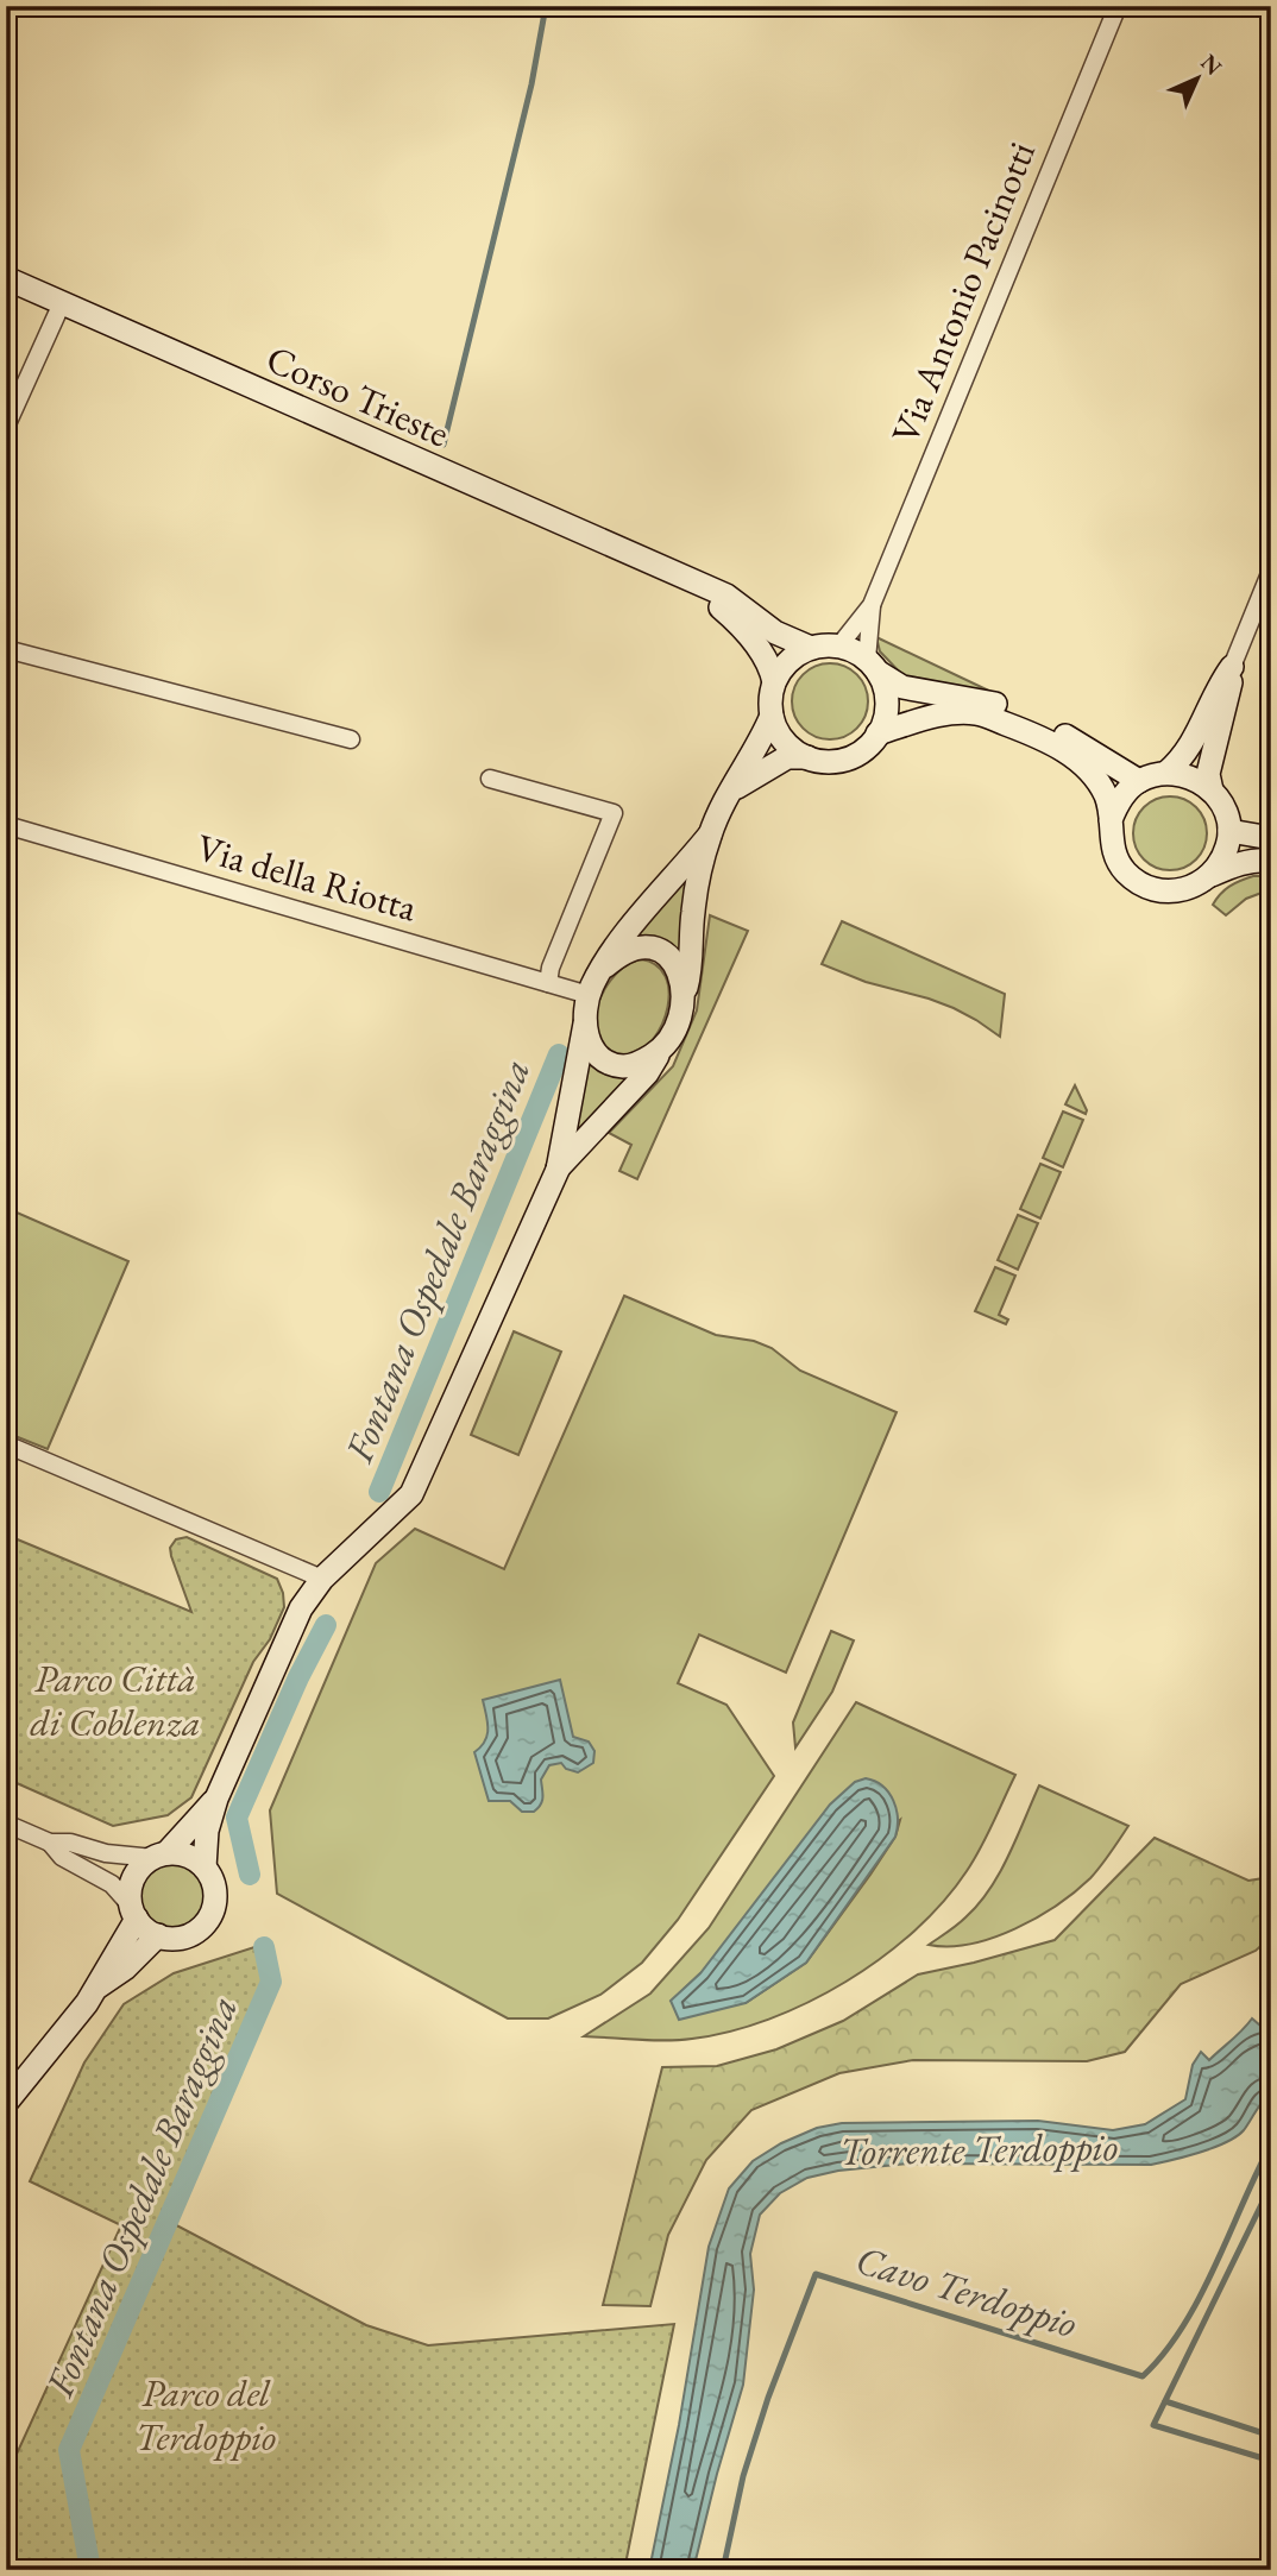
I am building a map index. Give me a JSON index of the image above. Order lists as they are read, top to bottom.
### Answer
{
  "streets": {
    "main road": ["Corso Trieste"],
    "street": ["Via Antonio Pacinotti", "Via della Riotta"]
  },
  "crossings": [
    ["Via Antonio Pacinotti", "Corso Trieste"]
  ],
  "water": ["Fontana Ospedale Baraggina", "Torrente Terdoppio", "Cavo Terdoppio"],
  "parks": ["Parco Città di Coblenza", "Parco del Terdoppio"],
  "north": "top right"
}
